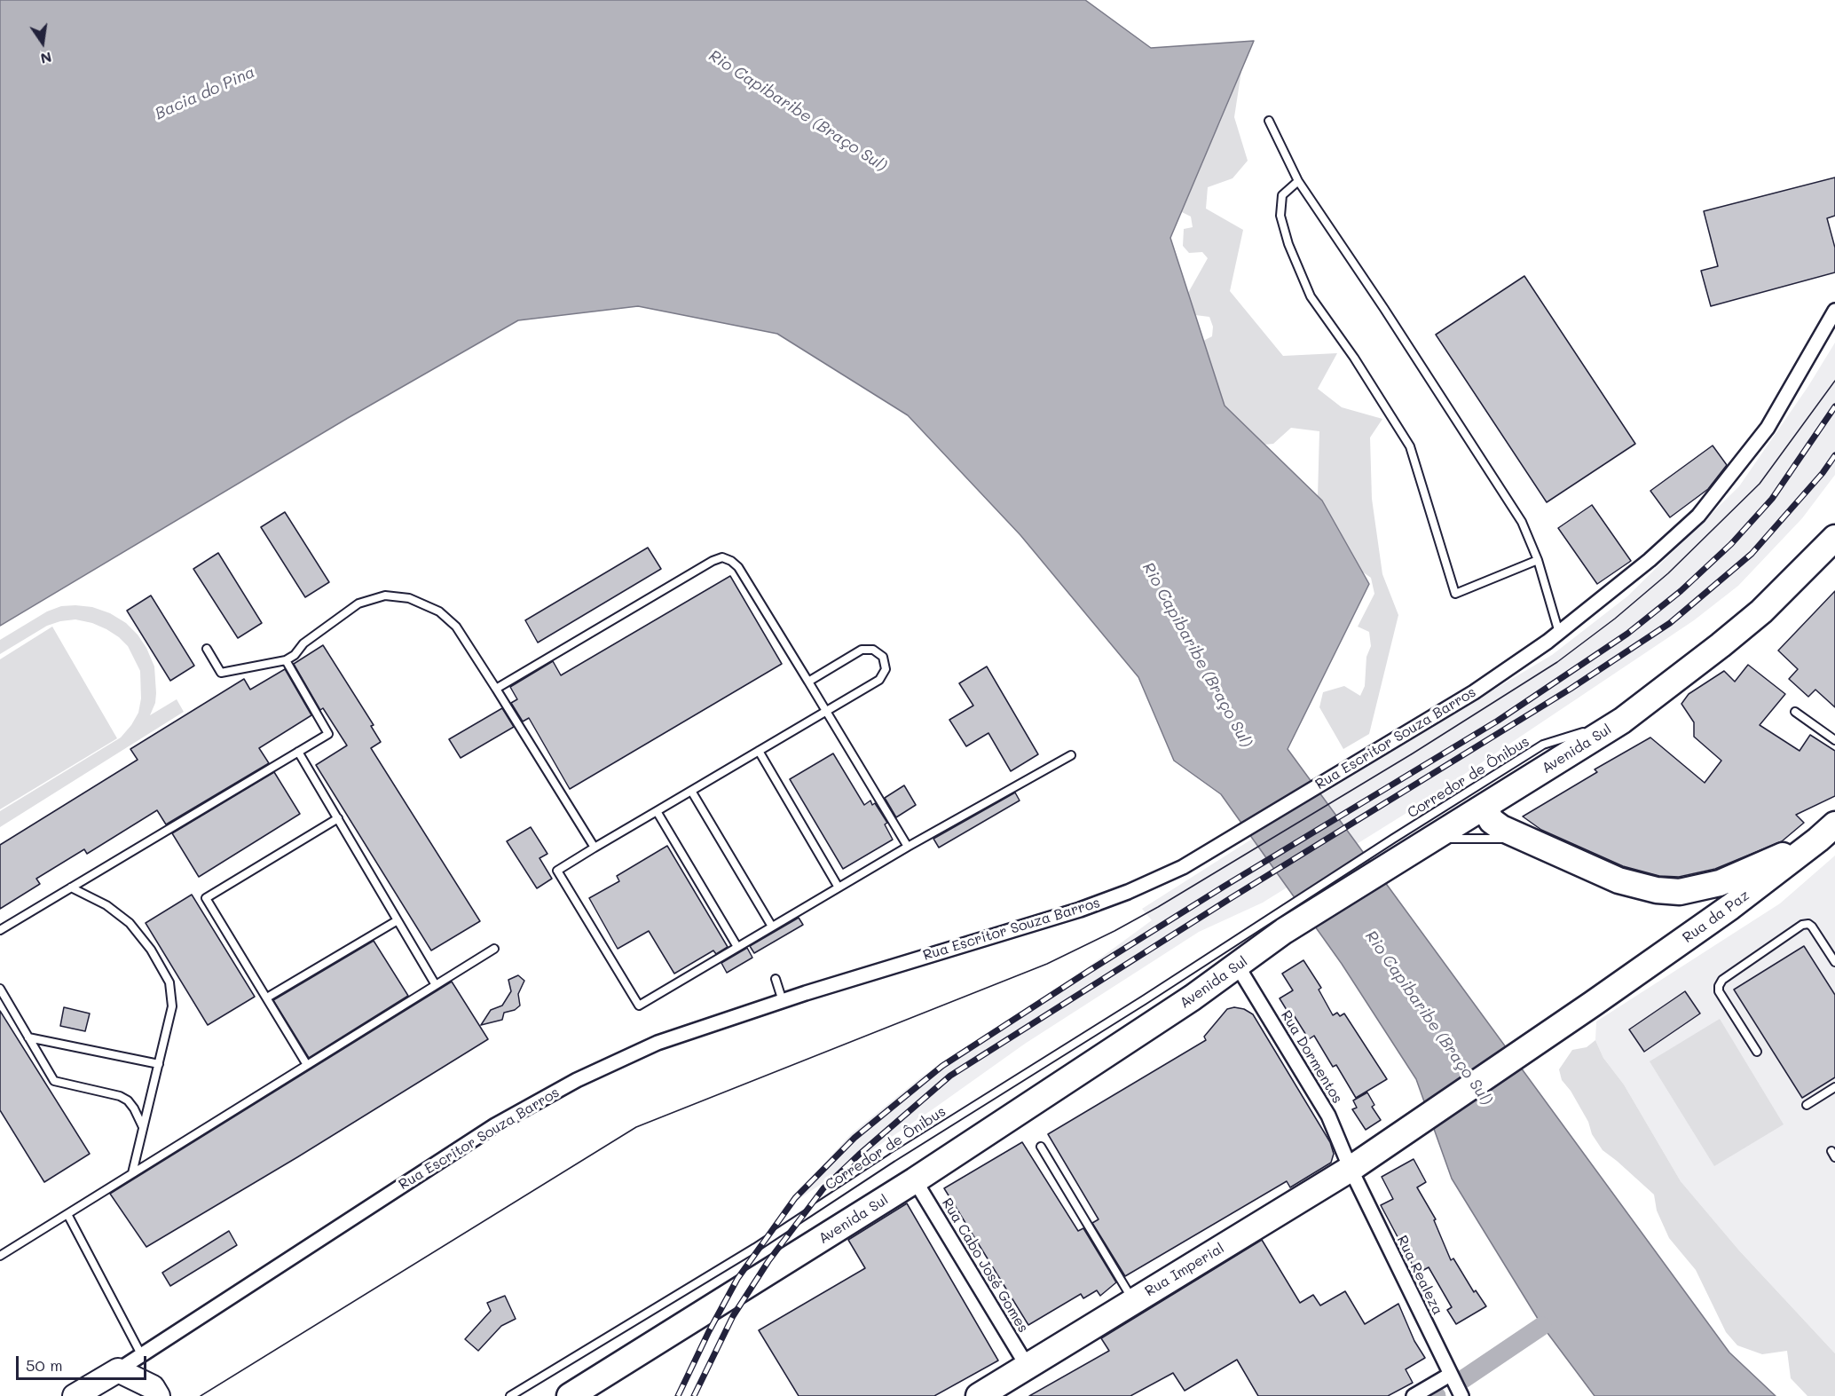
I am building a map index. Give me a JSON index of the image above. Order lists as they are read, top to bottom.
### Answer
{
  "streets": {
    "highway": ["Avenida Sul", "Rua da Paz", "Rua Imperial"],
    "main road": ["Rua Escritor Souza Barros"],
    "street": ["Rua Dormentos", "Rua Cabo José Gomes", "Rua Realeza"],
    "lane": ["Corredor de Ônibus"]
  },
  "crossings": [
    ["Avenida Sul", "Corredor de Ônibus"],
    ["Avenida Sul", "Rua Dormentos"],
    ["Avenida Sul", "Rua Cabo José Gomes"],
    ["Rua da Paz", "Rua Imperial"],
    ["Rua Dormentos", "Rua Imperial"],
    ["Rua Dormentos", "Rua Realeza"],
    ["Rua Cabo José Gomes", "Rua Imperial"],
    ["Rua Imperial", "Rua Realeza"]
  ],
  "water": ["Bacia do Pina", "Rio Capibaribe (Braço Sul)"],
  "scale_bar": "50 m",
  "north": "bottom"
}
